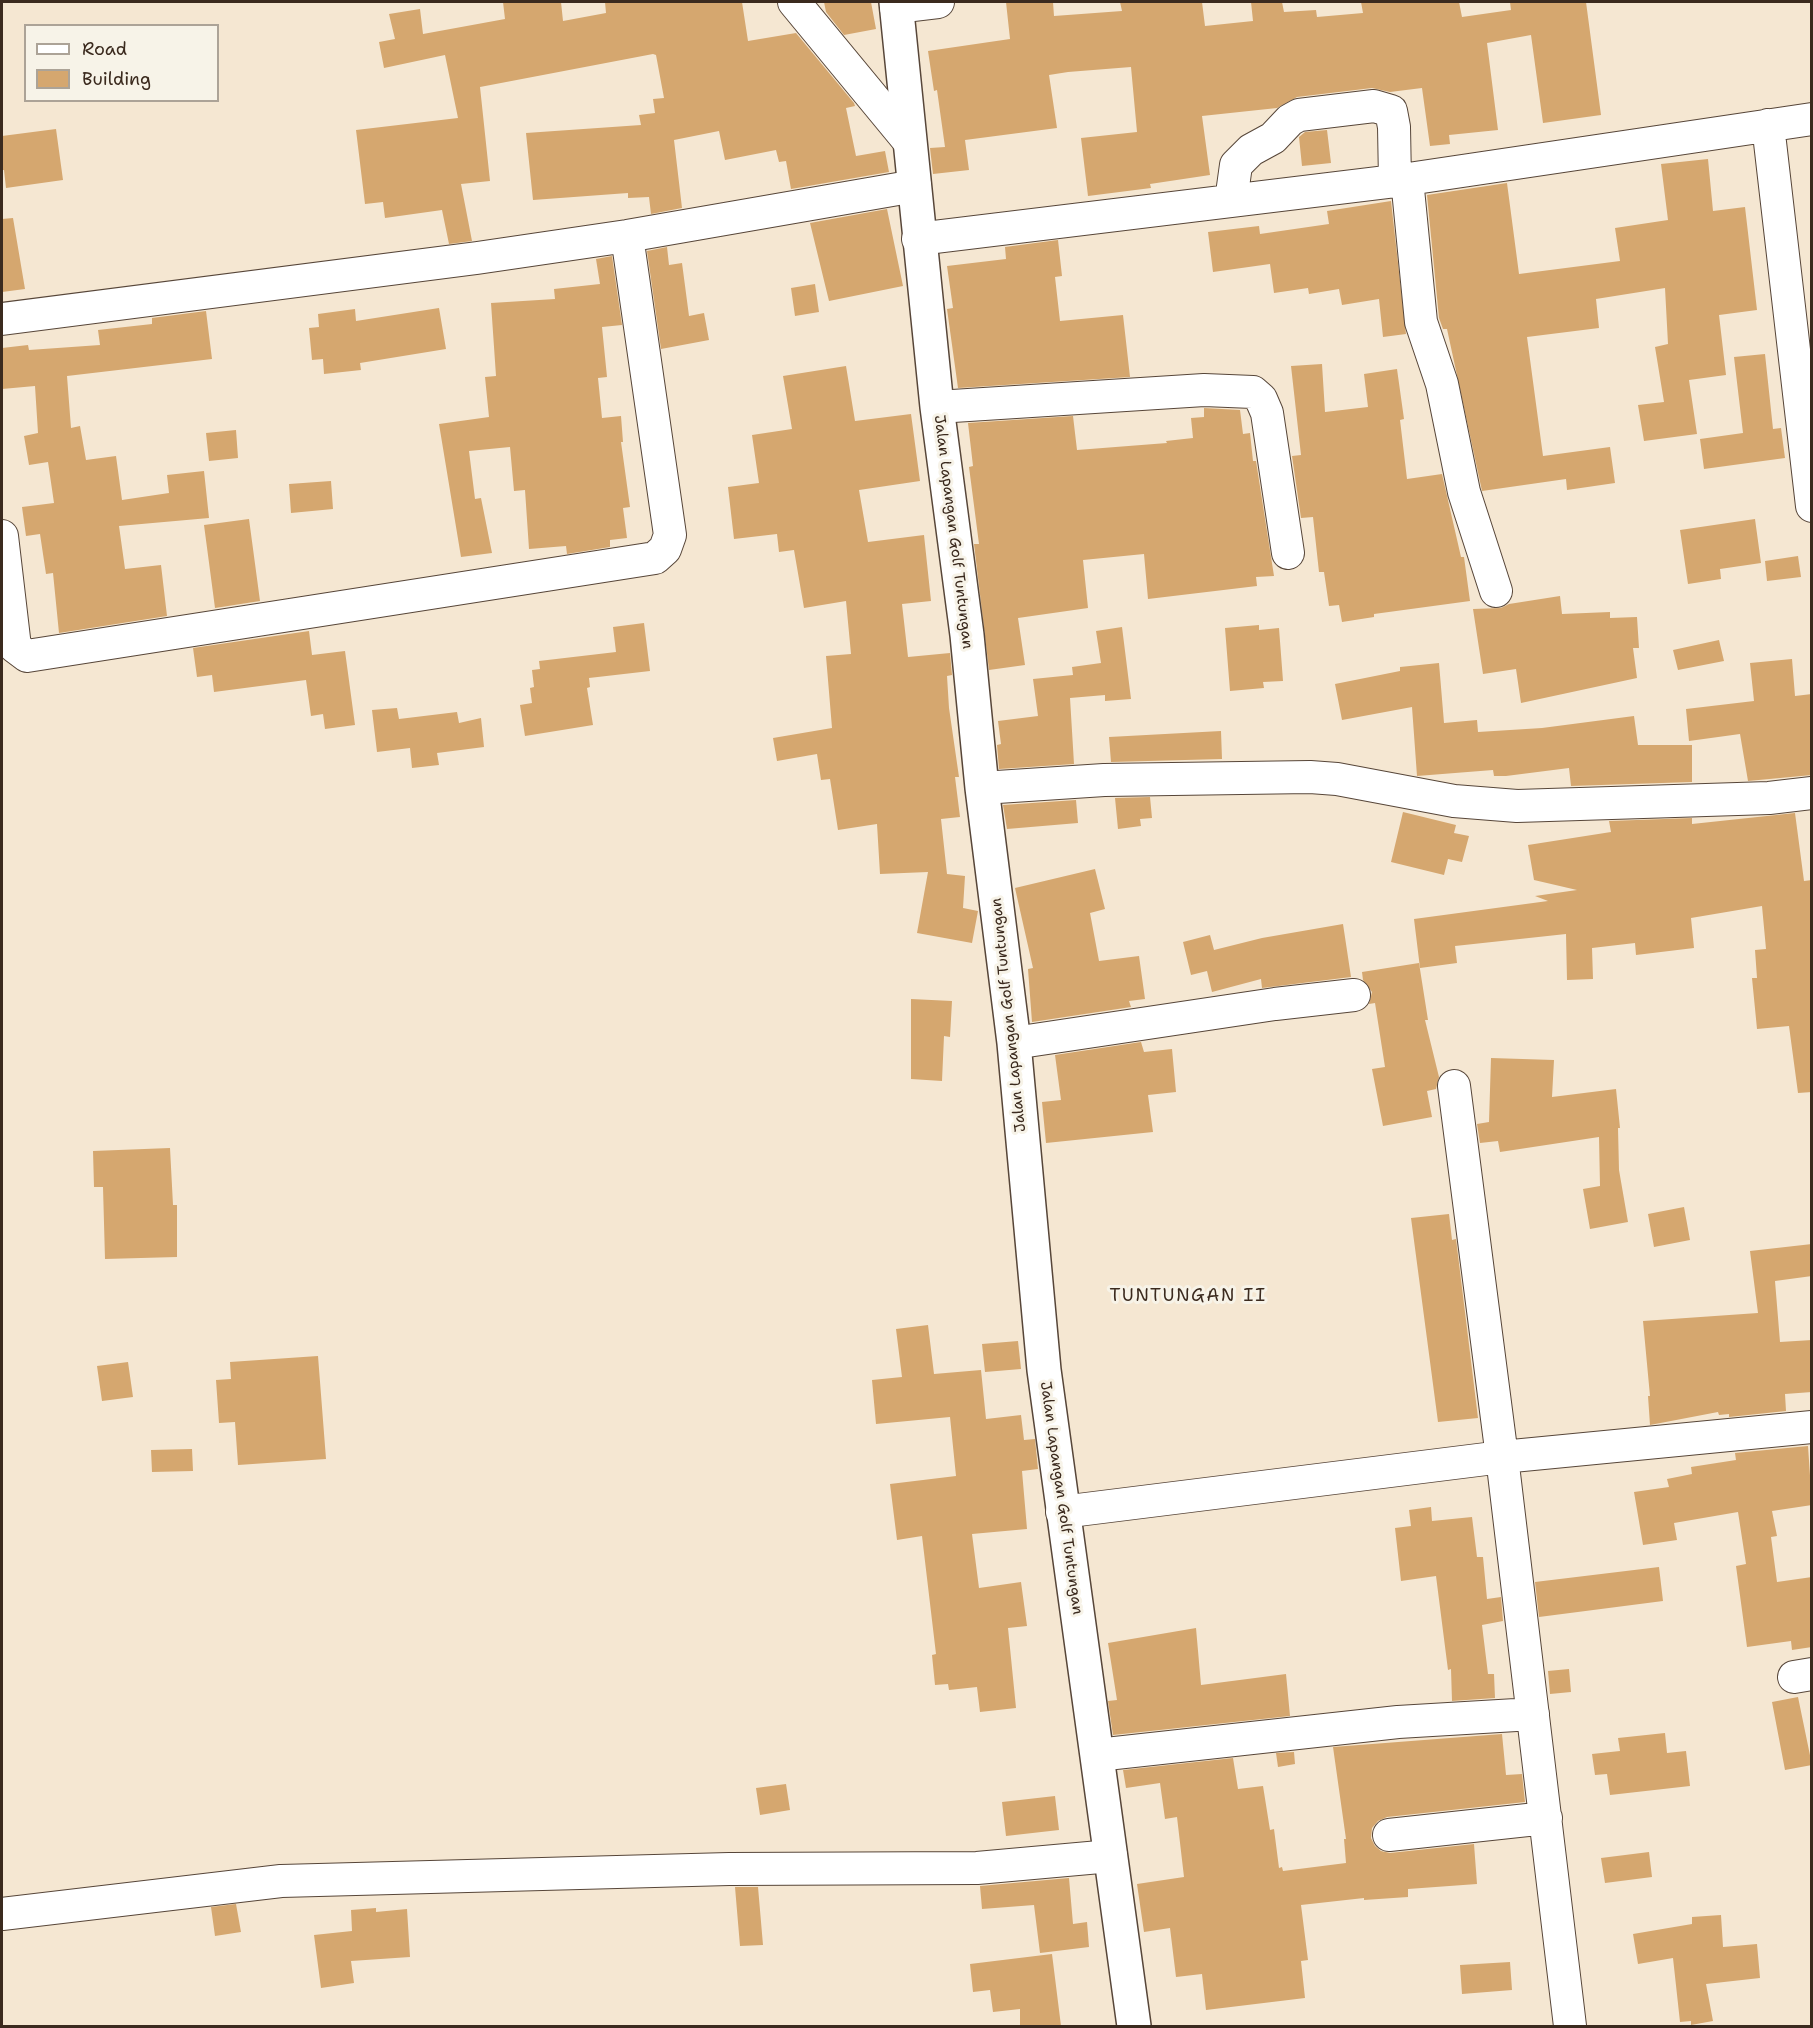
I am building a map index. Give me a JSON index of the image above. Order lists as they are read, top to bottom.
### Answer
{
  "streets": {
    "street": ["Jalan Lapangan Golf Tuntungan"]
  },
  "districts": ["TUNTUNGAN II"],
  "legend": ["Road", "Building"]
}
